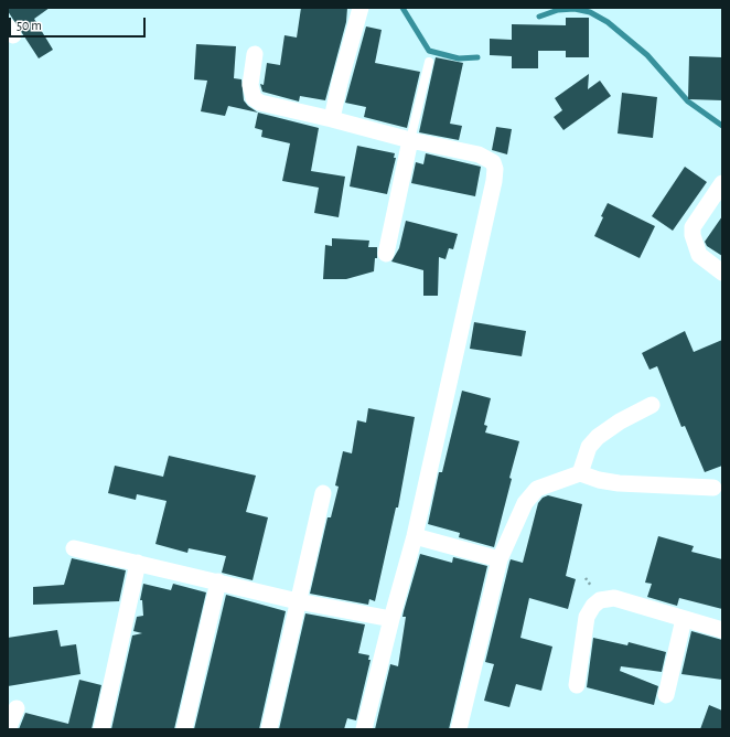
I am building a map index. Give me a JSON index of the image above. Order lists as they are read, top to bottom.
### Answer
{
  "scale_bar": "50 m"
}
